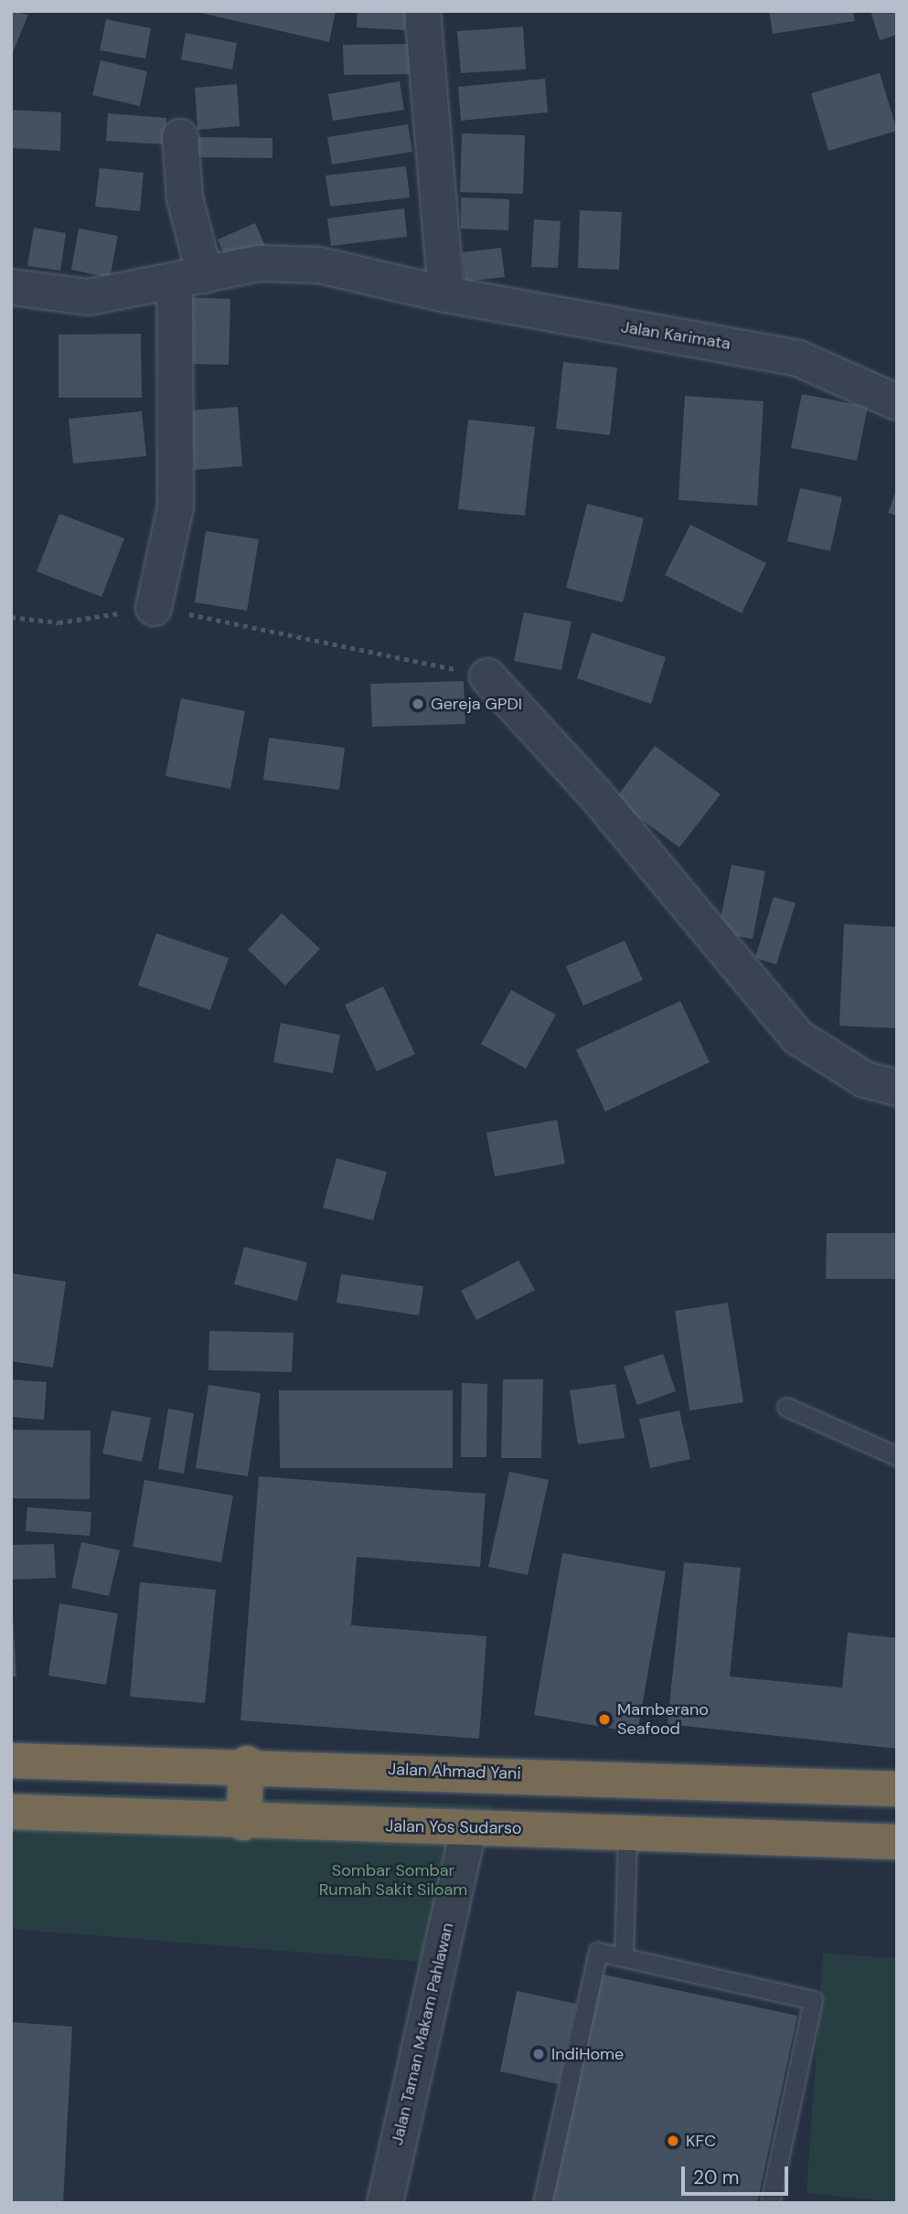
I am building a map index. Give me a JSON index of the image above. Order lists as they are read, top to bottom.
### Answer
{
  "streets": {
    "highway": ["Jalan Ahmad Yani", "Jalan Yos Sudarso"],
    "street": ["Jalan Karimata", "Jalan Taman Makam Pahlawan"]
  },
  "crossings": [
    ["Jalan Yos Sudarso", "Jalan Taman Makam Pahlawan"]
  ],
  "parks": ["Sombar Sombar Rumah Sakit Siloam"],
  "places": [
    "Gereja GPDI",
    "Mamberano Seafood",
    "IndiHome",
    "KFC"
  ],
  "scale_bar": "20 m"
}
